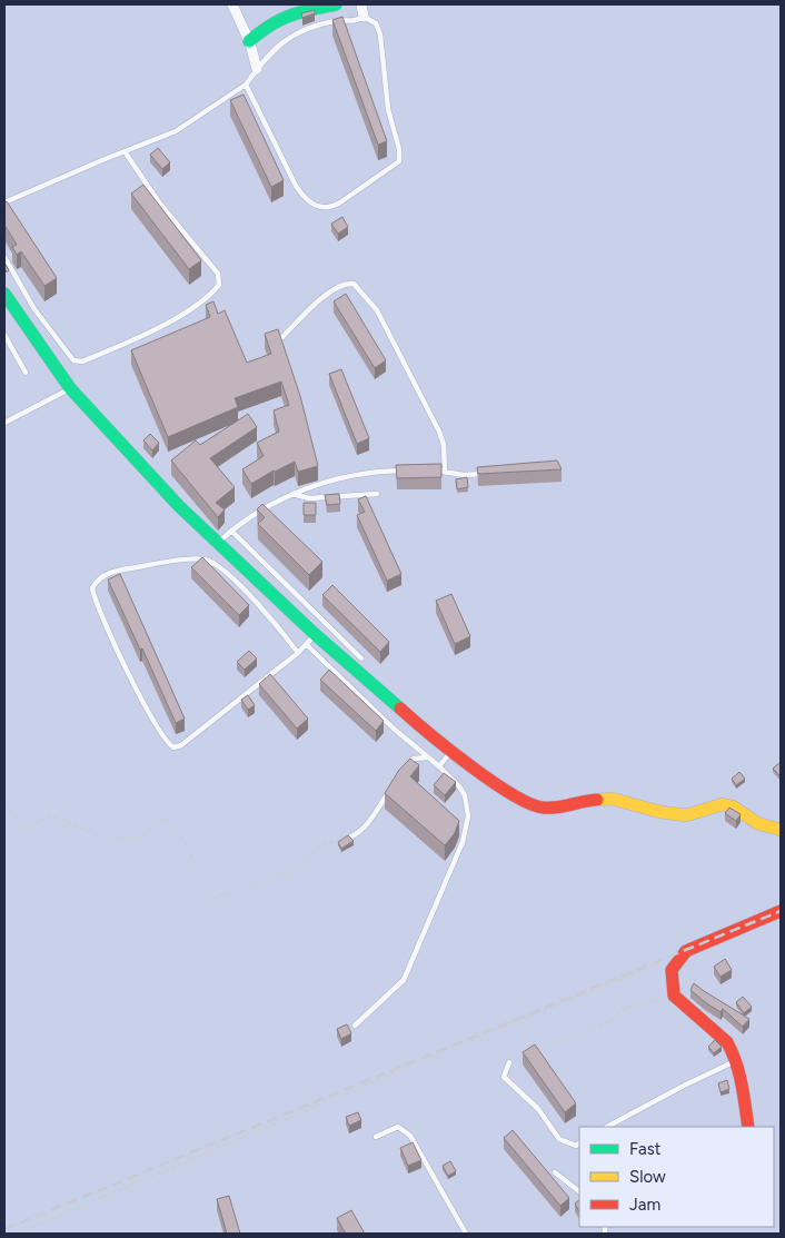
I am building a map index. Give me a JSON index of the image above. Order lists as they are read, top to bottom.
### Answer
{
  "legend": ["Fast", "Slow", "Jam"]
}
